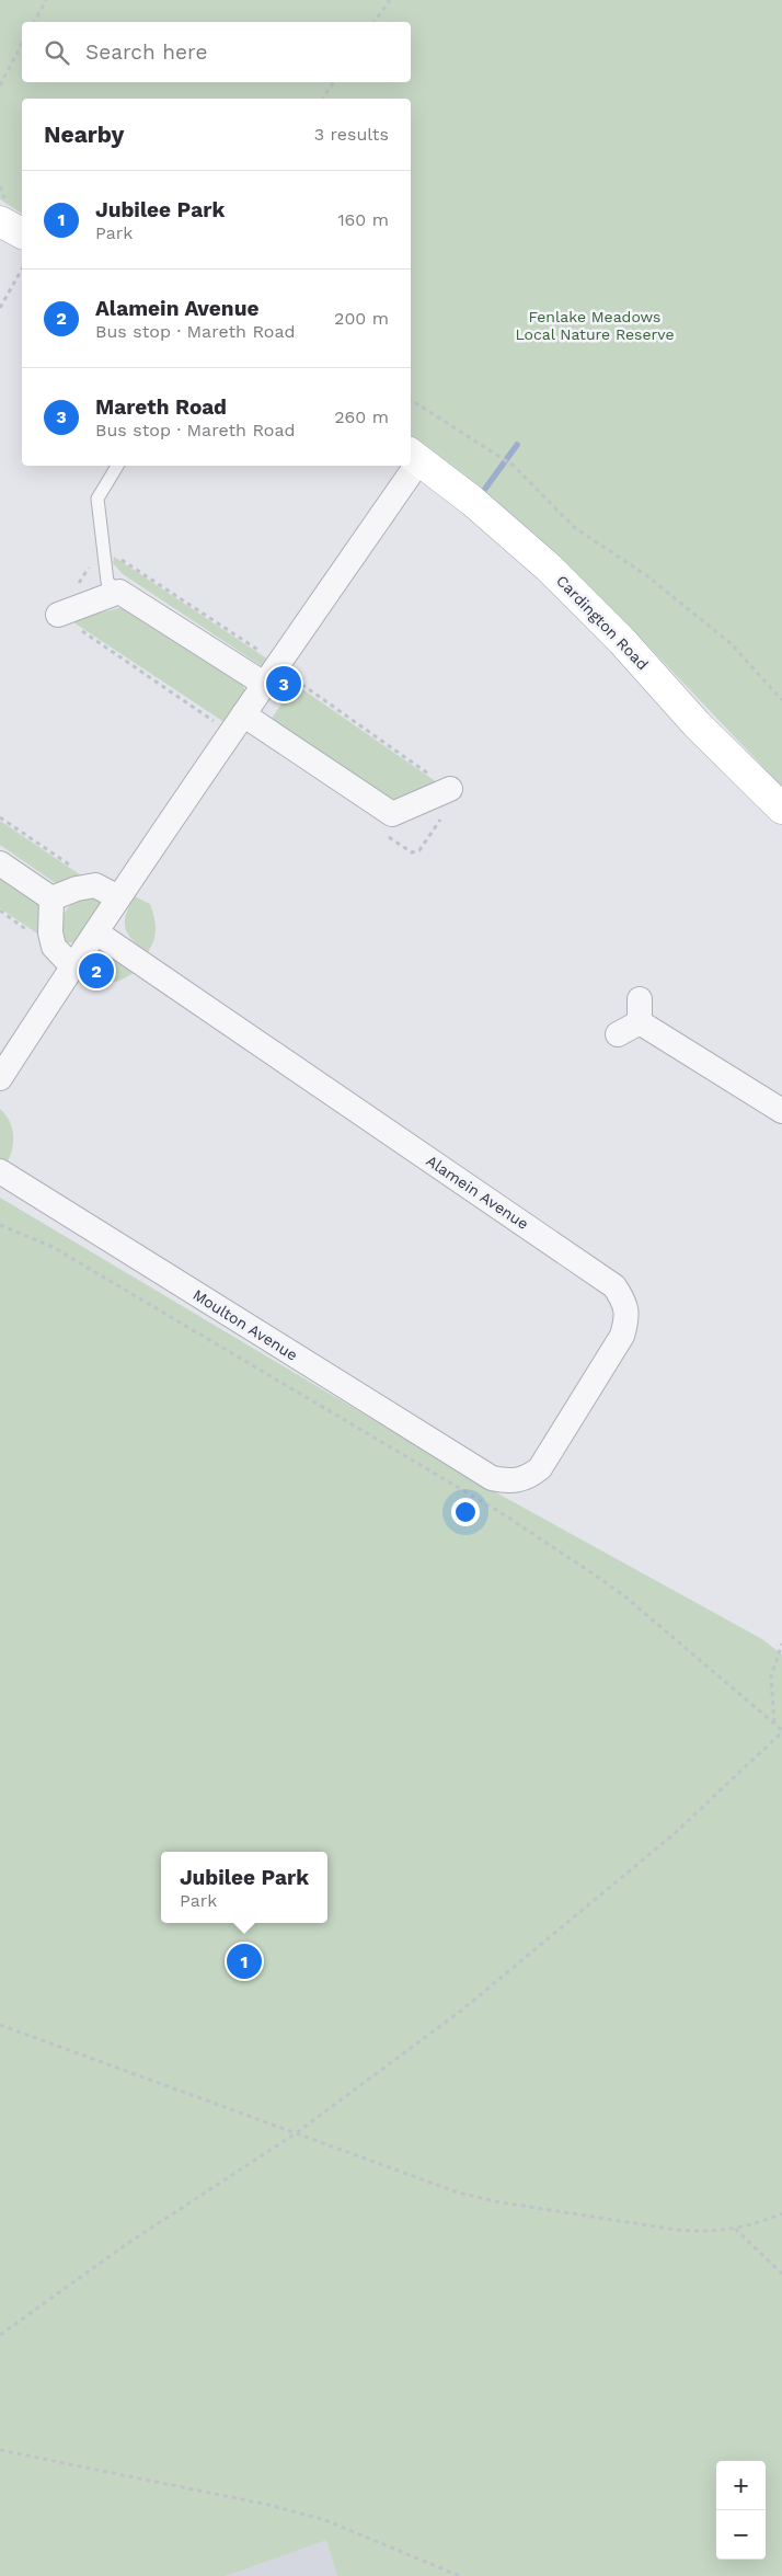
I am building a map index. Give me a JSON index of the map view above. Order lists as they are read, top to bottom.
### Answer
{
  "streets": {
    "main road": ["Cardington Road"],
    "street": ["Alamein Avenue", "Moulton Avenue"]
  },
  "crossings": [
    ["Alamein Avenue", "Moulton Avenue"]
  ],
  "parks": ["Fenlake Meadows Local Nature Reserve"],
  "page": {
    "search": "Search here",
    "heading": ["Nearby", "3 results"],
    "list": [
      {
        "mark": "1",
        "name": "Jubilee Park",
        "note": "Park",
        "value": "160 m"
      },
      {
        "mark": "2",
        "name": "Alamein Avenue",
        "note": "Bus stop · Mareth Road",
        "value": "200 m"
      },
      {
        "mark": "3",
        "name": "Mareth Road",
        "note": "Bus stop · Mareth Road",
        "value": "260 m"
      }
    ],
    "pins": ["3", "2", "1"],
    "popup": ["Jubilee Park", "Park"],
    "map_buttons": ["+", "−"]
  }
}
